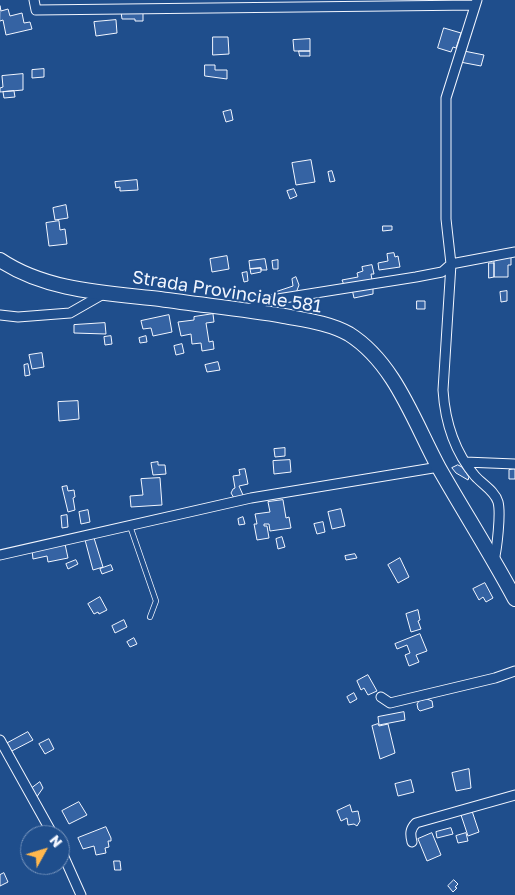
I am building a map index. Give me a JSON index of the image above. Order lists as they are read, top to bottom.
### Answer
{
  "streets": {
    "main road": ["Strada Provinciale 581"]
  },
  "north": "top right"
}
